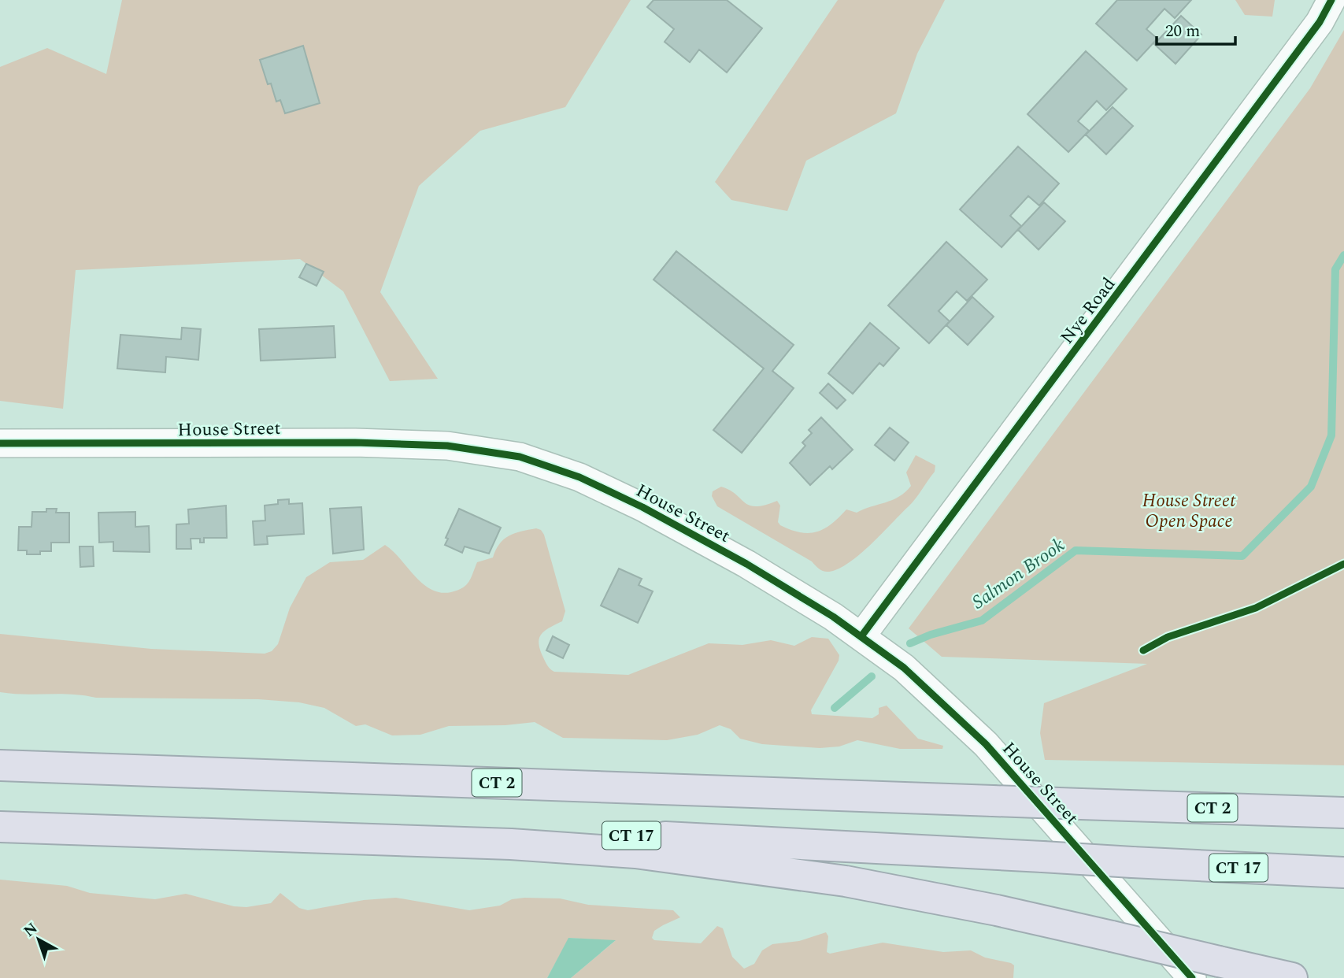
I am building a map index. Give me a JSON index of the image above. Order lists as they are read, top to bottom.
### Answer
{
  "streets": {
    "highway": ["CT 2", "CT 17"],
    "street": ["Nye Road", "House Street"]
  },
  "crossings": [
    ["Nye Road", "House Street"]
  ],
  "water": ["Salmon Brook"],
  "parks": ["House Street Open Space"],
  "scale_bar": "20 m",
  "north": "top left"
}
